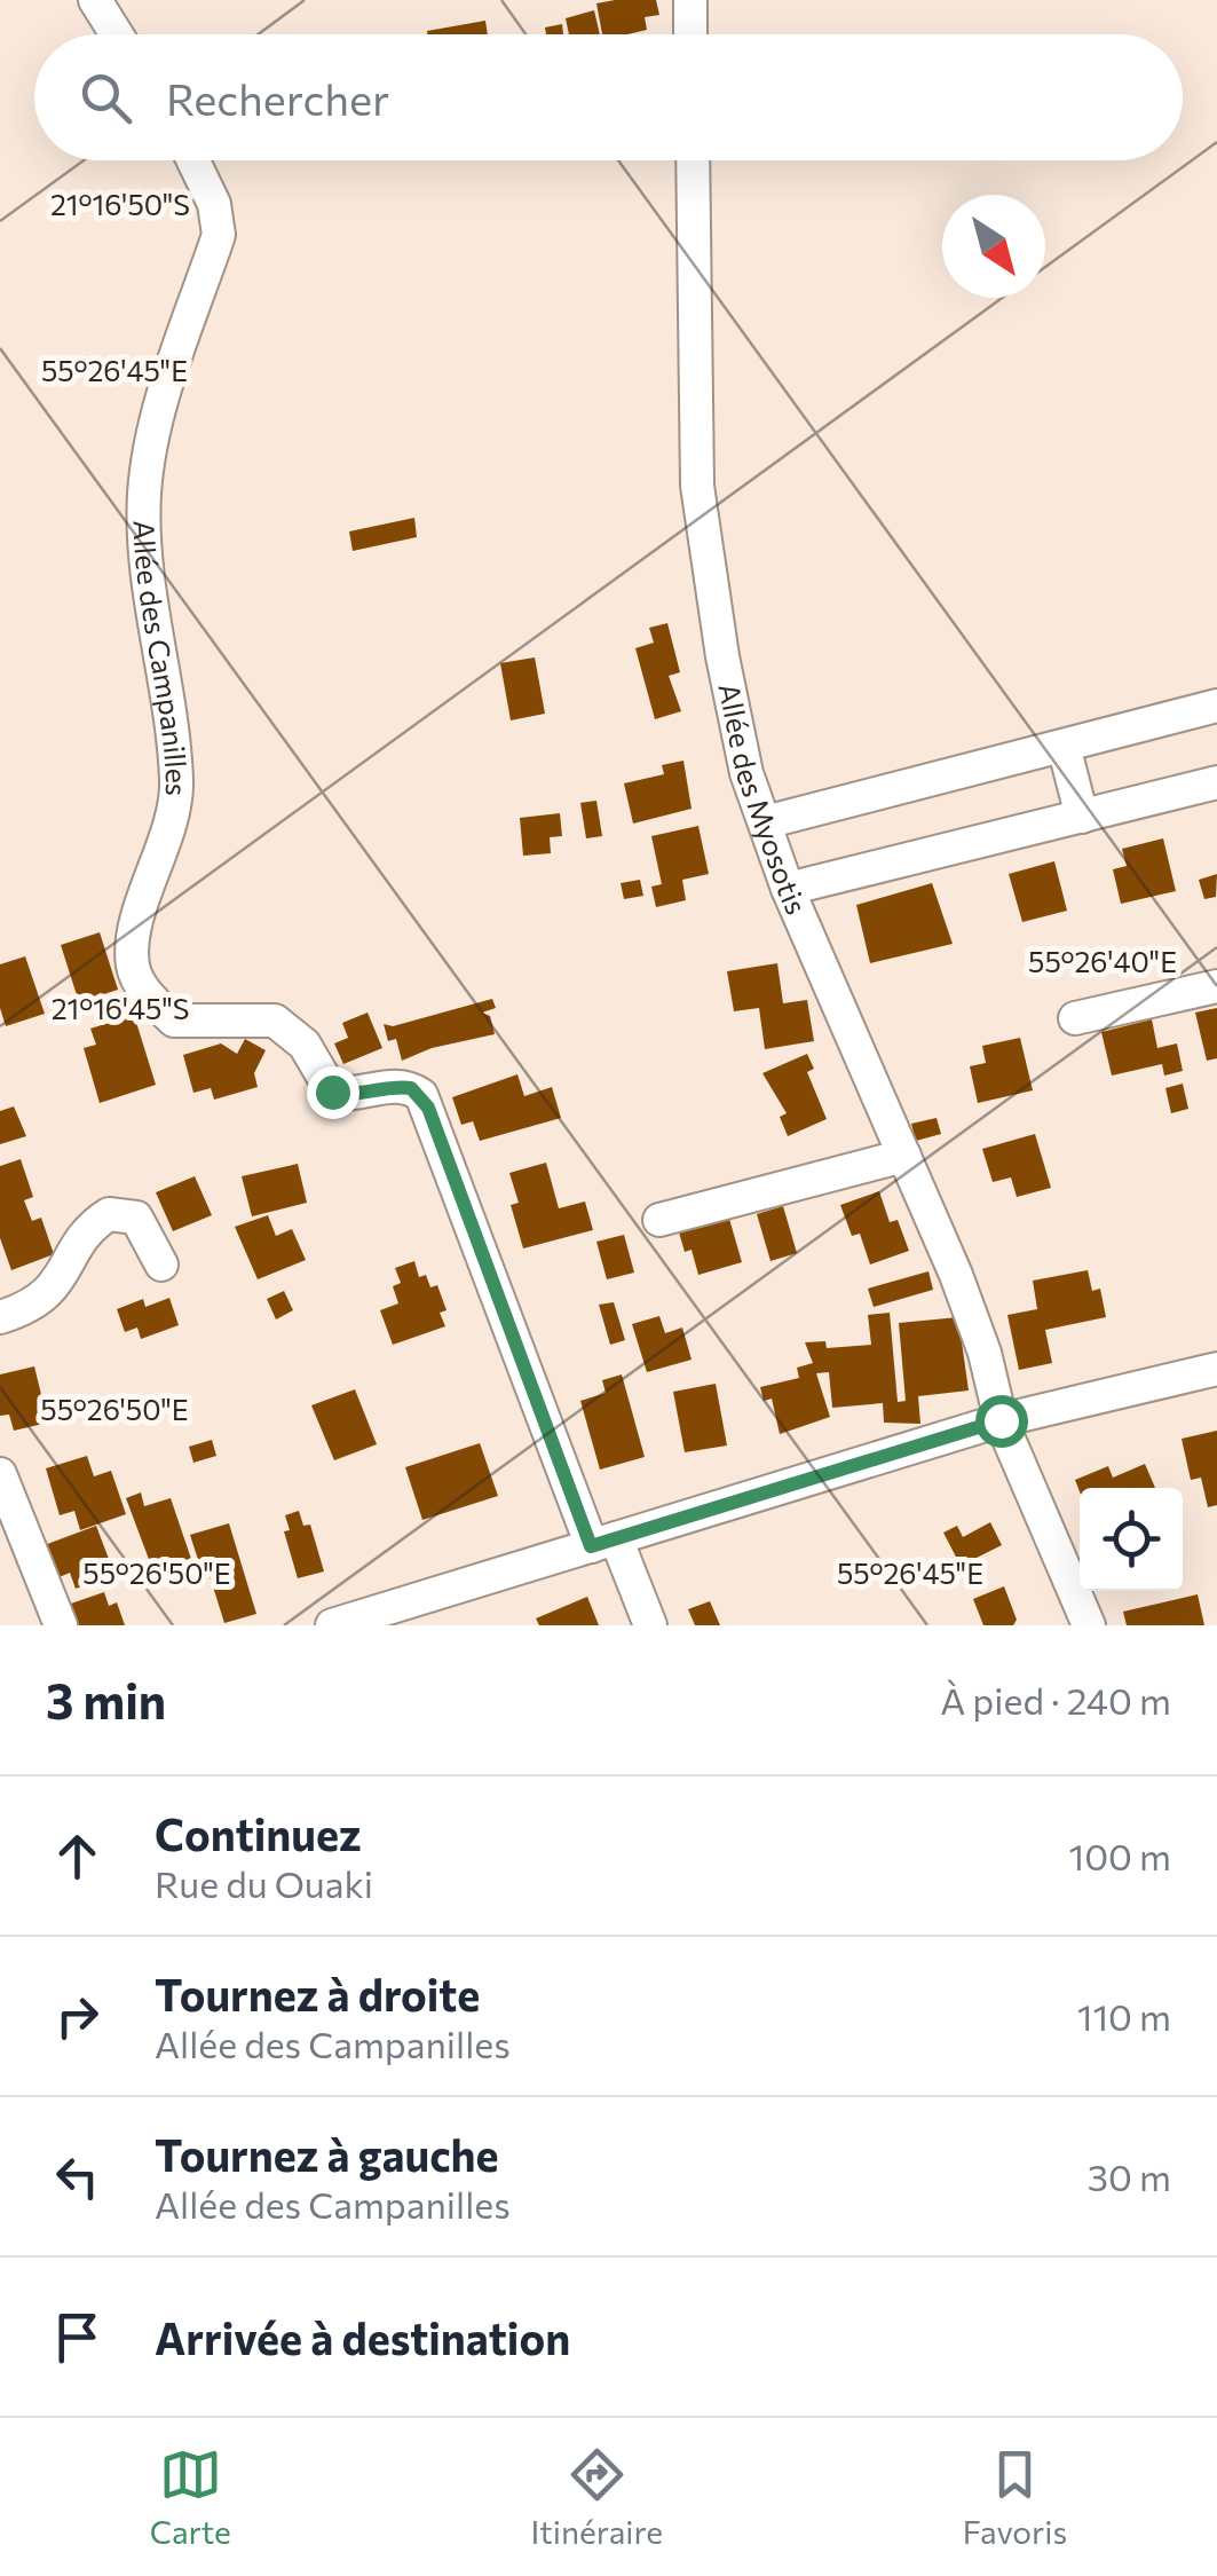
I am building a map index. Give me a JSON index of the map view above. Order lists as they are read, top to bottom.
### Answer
{
  "streets": {
    "street": ["Allée des Campanilles", "Allée des Myosotis"]
  },
  "north": "bottom right",
  "page": {
    "search": "Rechercher",
    "heading": ["3 min", "À pied · 240 m"],
    "list": [
      ["Continuez", "Rue du Ouaki", "100 m"],
      ["Tournez à droite", "Allée des Campanilles", "110 m"],
      ["Tournez à gauche", "Allée des Campanilles", "30 m"],
      "Arrivée à destination"
    ],
    "nav": ["Carte", "Itinéraire", "Favoris"]
  },
  "coordinates": [
    "21°16'50\"S",
    "55°26'45\"E",
    "55°26'40\"E",
    "21°16'45\"S",
    "55°26'50\"E"
  ]
}
